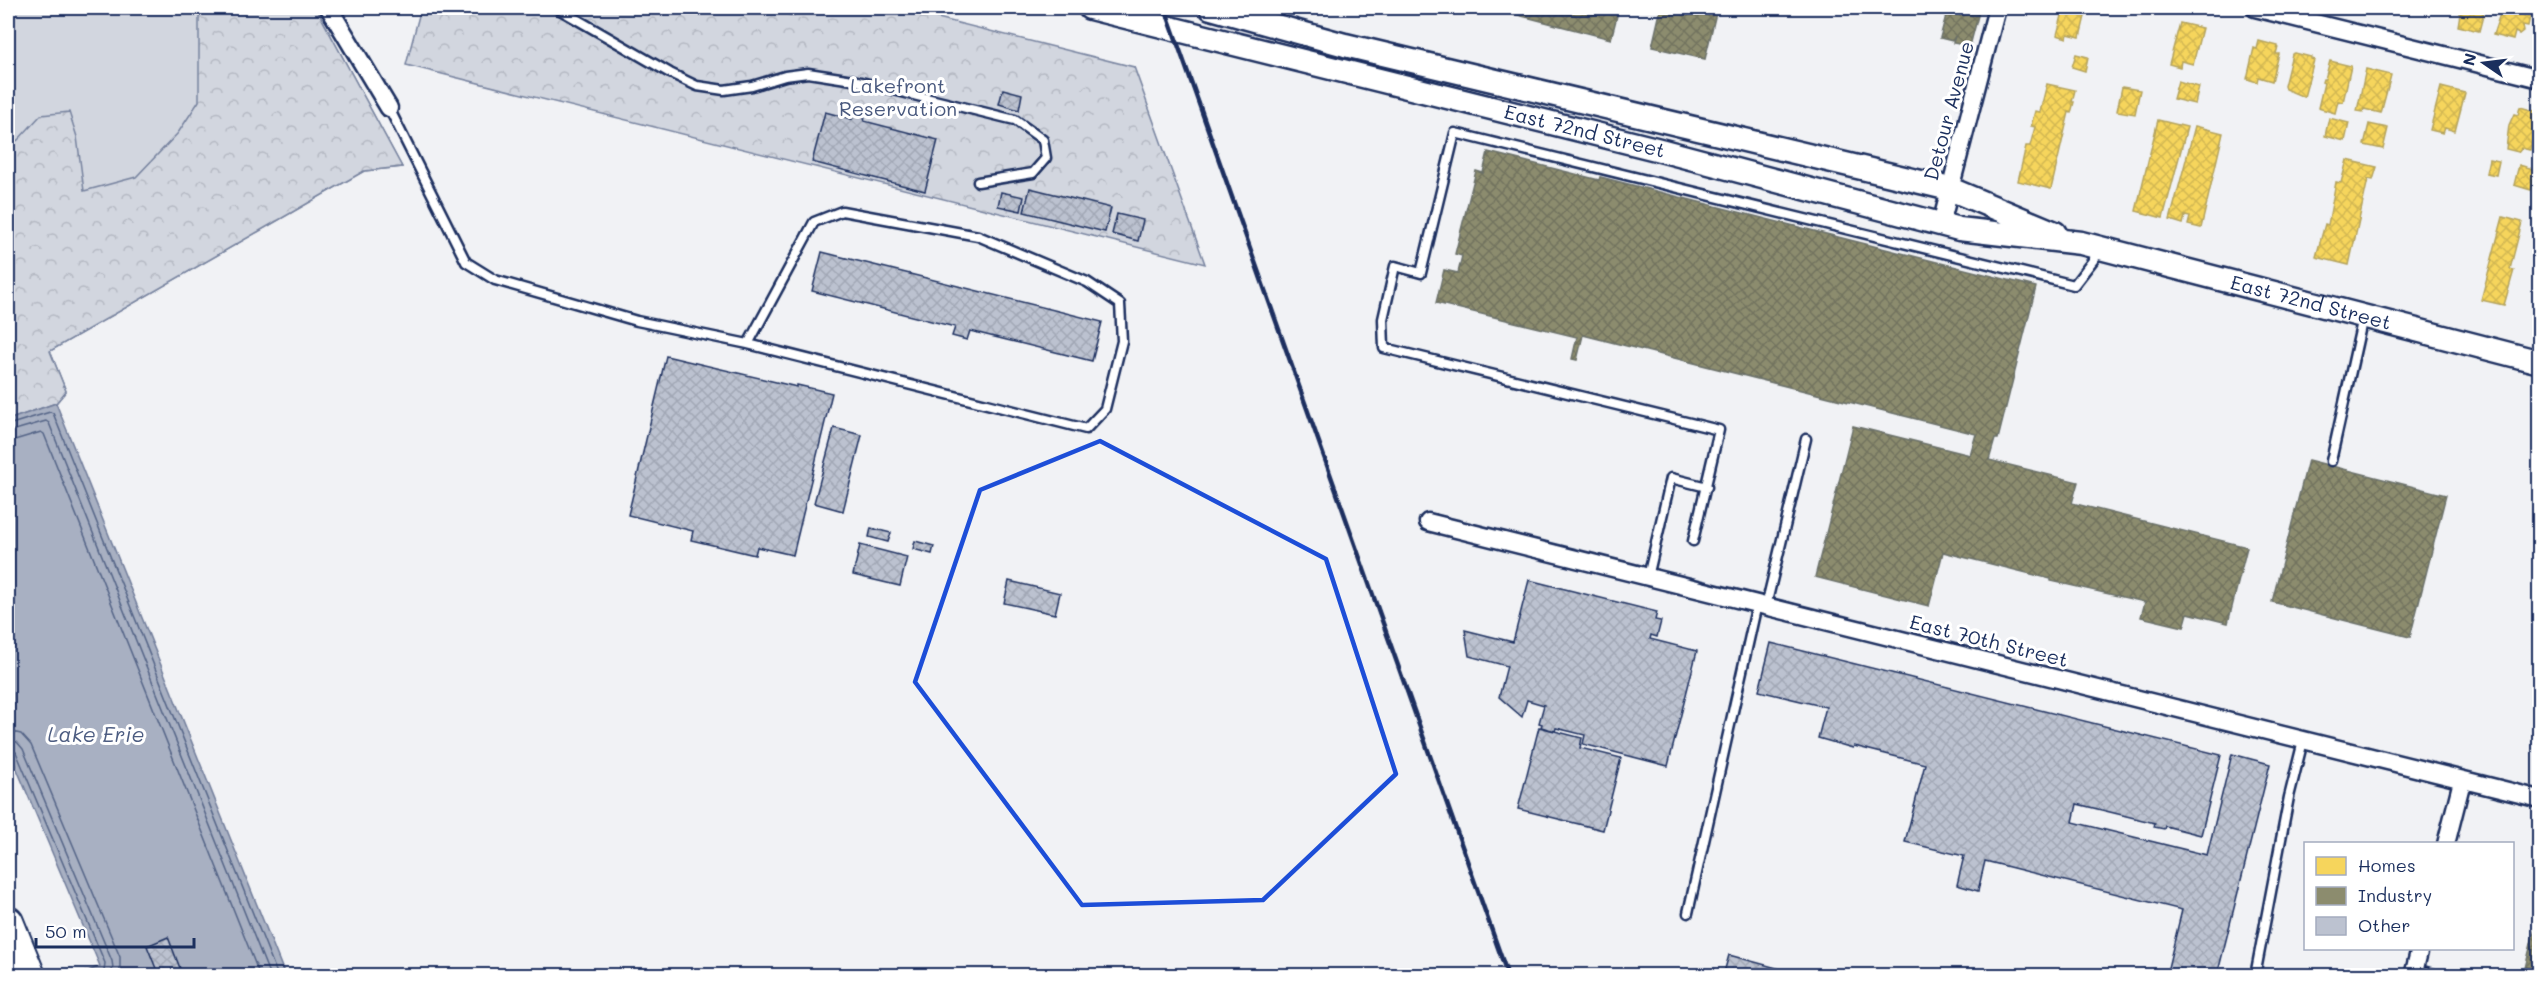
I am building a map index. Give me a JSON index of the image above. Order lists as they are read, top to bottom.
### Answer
{
  "streets": {
    "main road": ["East 72nd Street"],
    "street": ["Detour Avenue", "East 70th Street"]
  },
  "crossings": [
    ["Detour Avenue", "East 72nd Street"]
  ],
  "water": ["Lake Erie"],
  "parks": ["Lakefront Reservation"],
  "legend": ["Homes", "Industry", "Other"],
  "scale_bar": "50 m",
  "north": "left"
}
